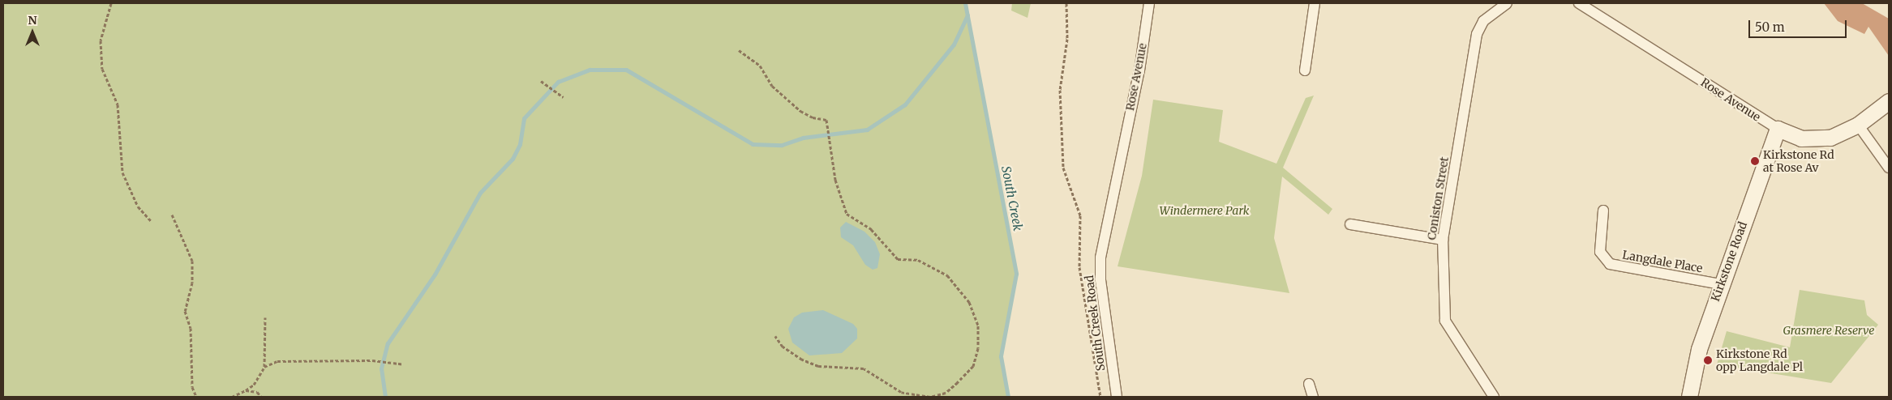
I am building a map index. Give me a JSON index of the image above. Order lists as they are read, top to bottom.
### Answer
{
  "streets": {
    "street": [
      "Rose Avenue",
      "Coniston Street",
      "Langdale Place",
      "Kirkstone Road",
      "South Creek Road"
    ]
  },
  "crossings": [
    ["Rose Avenue", "Kirkstone Road"],
    ["Rose Avenue", "South Creek Road"],
    ["Langdale Place", "Kirkstone Road"]
  ],
  "water": ["South Creek"],
  "parks": ["Windermere Park", "Grasmere Reserve"],
  "places": ["Kirkstone Rd at Rose Av", "Kirkstone Rd opp Langdale Pl"],
  "scale_bar": "50 m",
  "north": "top"
}
